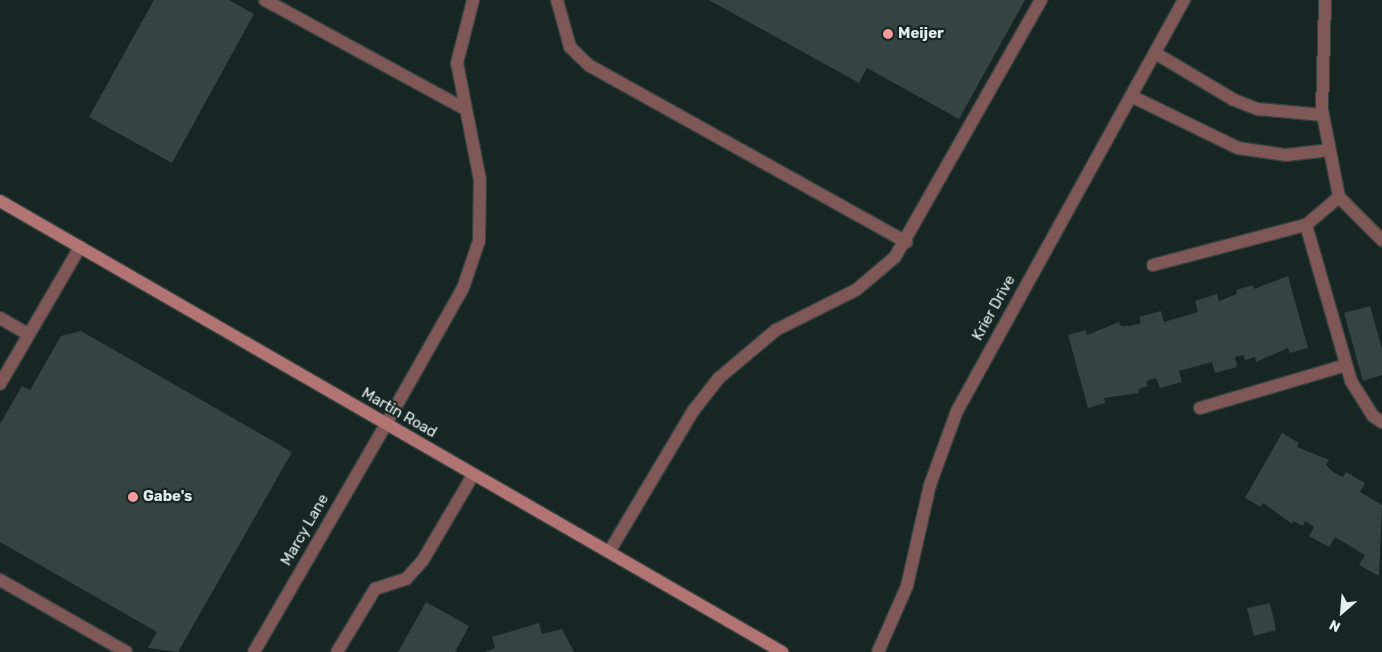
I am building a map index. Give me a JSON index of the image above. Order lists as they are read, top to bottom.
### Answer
{
  "streets": {
    "street": ["Krier Drive", "Martin Road", "Marcy Lane"]
  },
  "crossings": [
    ["Martin Road", "Marcy Lane"]
  ],
  "places": ["Meijer", "Gabe's"],
  "north": "bottom left"
}
